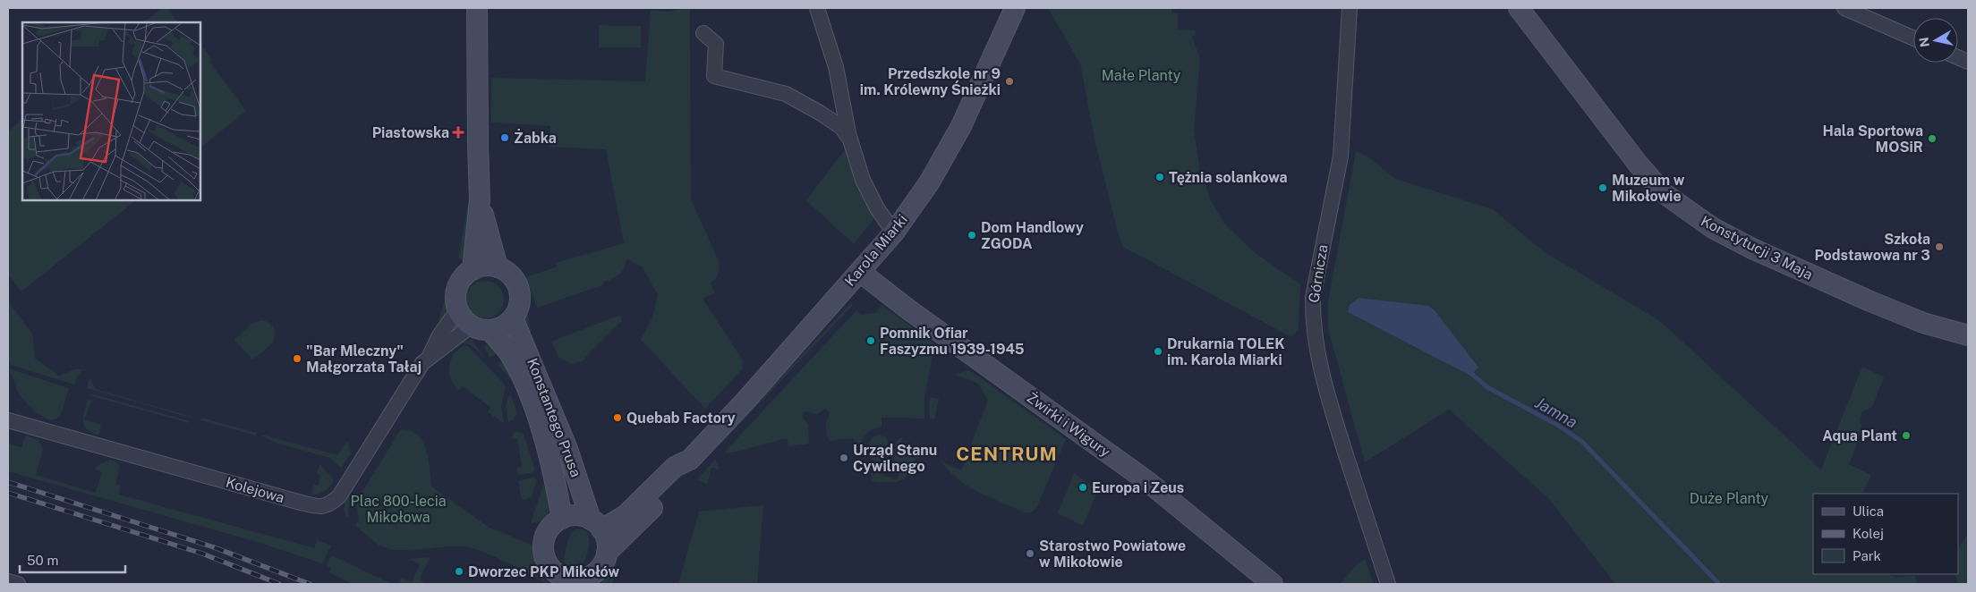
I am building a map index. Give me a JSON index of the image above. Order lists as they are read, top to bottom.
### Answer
{
  "streets": {
    "street": [
      "Konstytucji 3 Maja",
      "Karola Miarki",
      "Górnicza",
      "Konstantego Prusa",
      "Żwirki i Wigury",
      "Kolejowa"
    ]
  },
  "crossings": [
    ["Karola Miarki", "Konstantego Prusa"],
    ["Karola Miarki", "Żwirki i Wigury"],
    ["Konstantego Prusa", "Kolejowa"]
  ],
  "districts": ["CENTRUM"],
  "water": ["Jamna"],
  "parks": ["Małe Planty", "Duże Planty", "Plac 800-lecia Mikołowa"],
  "places": {
    "other": [
      "Przedszkole nr 9 im. Królewny Śnieżki",
      "Żabka",
      "Hala Sportowa MOSiR",
      "Tężnia solankowa",
      "Muzeum w Mikołowie",
      "Dom Handlowy ZGODA",
      "Szkoła Podstawowa nr 3",
      "Pomnik Ofiar Faszyzmu 1939-1945",
      "Drukarnia TOLEK im. Karola Miarki",
      "\"Bar Mleczny\" Małgorzata Tałaj",
      "Quebab Factory",
      "Aqua Plant",
      "Urząd Stanu Cywilnego",
      "Europa i Zeus",
      "Starostwo Powiatowe w Mikołowie",
      "Dworzec PKP Mikołów"
    ],
    "health": ["Piastowska"]
  },
  "legend": ["Ulica", "Kolej", "Park"],
  "scale_bar": "50 m",
  "north": "left"
}
